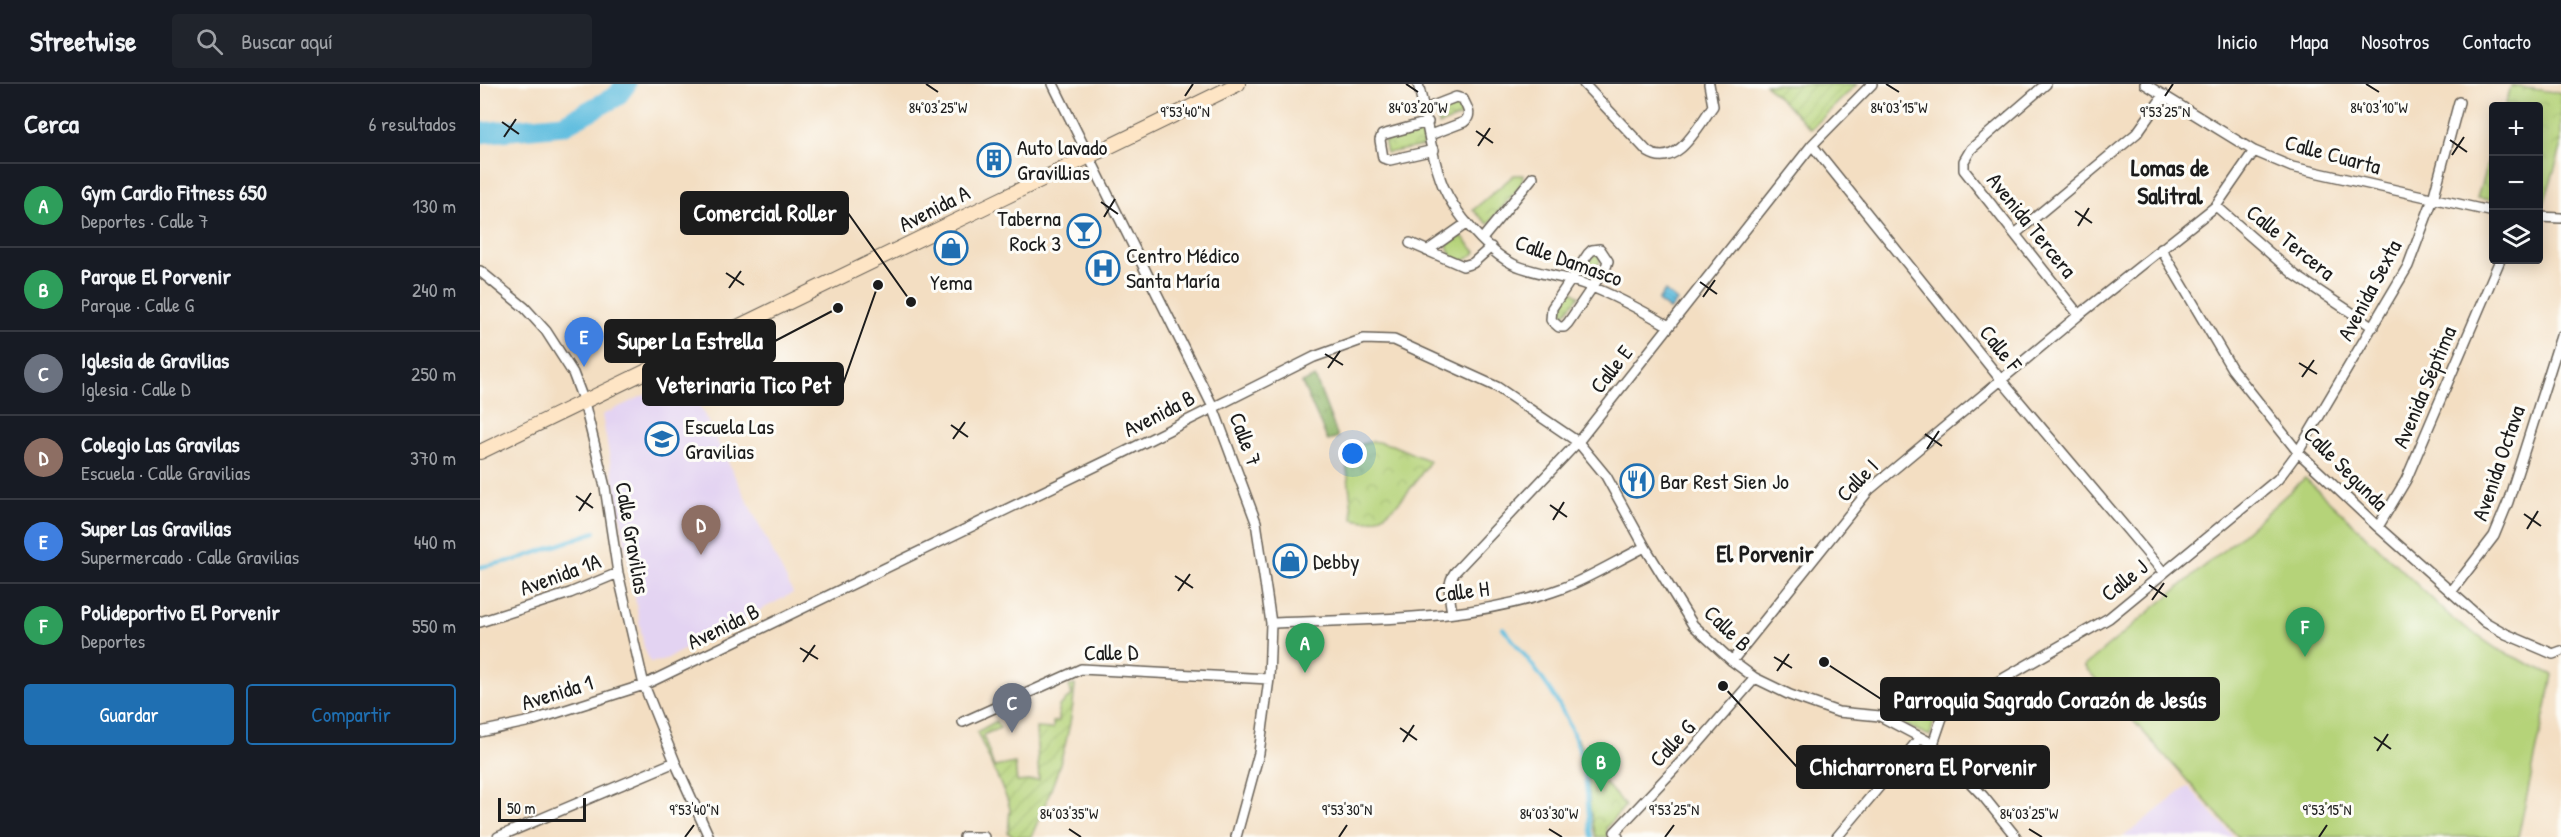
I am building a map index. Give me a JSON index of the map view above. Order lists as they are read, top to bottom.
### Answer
{
  "streets": {
    "street": [
      "Calle Cuarta",
      "Avenida A",
      "Avenida Tercera",
      "Calle Tercera",
      "Calle Damasco",
      "Avenida Sexta",
      "Calle F",
      "Calle E",
      "Avenida Séptima",
      "Avenida B",
      "Calle 7",
      "Avenida Octava",
      "Calle Segunda",
      "Calle I",
      "Calle Gravilias",
      "Avenida 1A",
      "Calle J",
      "Calle H",
      "Calle B",
      "Calle D",
      "Avenida 1",
      "Calle G"
    ]
  },
  "crossings": [
    ["Calle Cuarta", "Avenida Sexta"],
    ["Calle Cuarta", "Calle I"],
    ["Avenida A", "Calle 7"],
    ["Avenida A", "Calle Gravilias"],
    ["Avenida Tercera", "Calle I"],
    ["Calle Tercera", "Avenida Sexta"],
    ["Calle Tercera", "Calle I"],
    ["Calle Damasco", "Calle E"],
    ["Avenida Sexta", "Calle Segunda"],
    ["Avenida Sexta", "Calle J"],
    ["Calle F", "Calle E"],
    ["Calle F", "Calle I"],
    ["Calle F", "Calle J"],
    ["Calle E", "Avenida B"],
    ["Calle E", "Calle H"],
    ["Avenida Séptima", "Calle Segunda"],
    ["Avenida B", "Calle 7"],
    ["Avenida B", "Calle Gravilias"],
    ["Avenida B", "Calle H"],
    ["Avenida B", "Calle B"],
    ["Avenida B", "Avenida 1"],
    ["Calle 7", "Calle H"],
    ["Calle 7", "Calle D"],
    ["Avenida Octava", "Calle Segunda"],
    ["Calle Segunda", "Calle I"],
    ["Calle Segunda", "Calle J"],
    ["Calle I", "Calle B"],
    ["Calle Gravilias", "Avenida 1A"],
    ["Calle Gravilias", "Avenida 1"],
    ["Calle J", "Calle B"],
    ["Calle H", "Calle B"],
    ["Calle B", "Calle G"]
  ],
  "districts": ["Lomas de Salitral", "El Porvenir"],
  "places": {
    "building": ["Auto lavado Gravillias"],
    "bar": ["Taberna Rock 3"],
    "shop": ["Yema", "Debby"],
    "hospital": ["Centro Médico Santa María"],
    "other": [
      "Veterinaria Tico Pet",
      "Comercial Roller",
      "Super La Estrella",
      "Parroquia Sagrado Corazón de Jesús",
      "Chicharronera El Porvenir"
    ],
    "school or university": ["Escuela Las Gravilias"],
    "restaurant": ["Bar Rest Sien Jo"]
  },
  "scale_bar": "50 m",
  "page": {
    "header": "Streetwise",
    "search": "Buscar aquí",
    "nav": [
      "Inicio",
      "Mapa",
      "Nosotros",
      "Contacto"
    ],
    "heading": ["Cerca", "6 resultados"],
    "map_buttons": ["+", "−"],
    "list": [
      {
        "mark": "A",
        "name": "Gym Cardio Fitness 650",
        "note": "Deportes · Calle 7",
        "value": "130 m"
      },
      {
        "mark": "B",
        "name": "Parque El Porvenir",
        "note": "Parque · Calle G",
        "value": "240 m"
      },
      {
        "mark": "C",
        "name": "Iglesia de Gravilias",
        "note": "Iglesia · Calle D",
        "value": "250 m"
      },
      {
        "mark": "D",
        "name": "Colegio Las Gravilas",
        "note": "Escuela · Calle Gravilias",
        "value": "370 m"
      },
      {
        "mark": "E",
        "name": "Super Las Gravilias",
        "note": "Supermercado · Calle Gravilias",
        "value": "440 m"
      },
      {
        "mark": "F",
        "name": "Polideportivo El Porvenir",
        "note": "Deportes",
        "value": "550 m"
      }
    ],
    "pins": [
      "E",
      "D",
      "F",
      "A",
      "C",
      "B"
    ],
    "buttons": ["Guardar", "Compartir"],
    "scale": "50 m"
  },
  "coordinates": [
    "84°03'25\"W",
    "84°03'20\"W",
    "84°03'15\"W",
    "84°03'10\"W",
    "9°53'40\"N",
    "9°53'25\"N",
    "9°53'30\"N",
    "9°53'15\"N",
    "84°03'35\"W",
    "84°03'30\"W"
  ]
}
